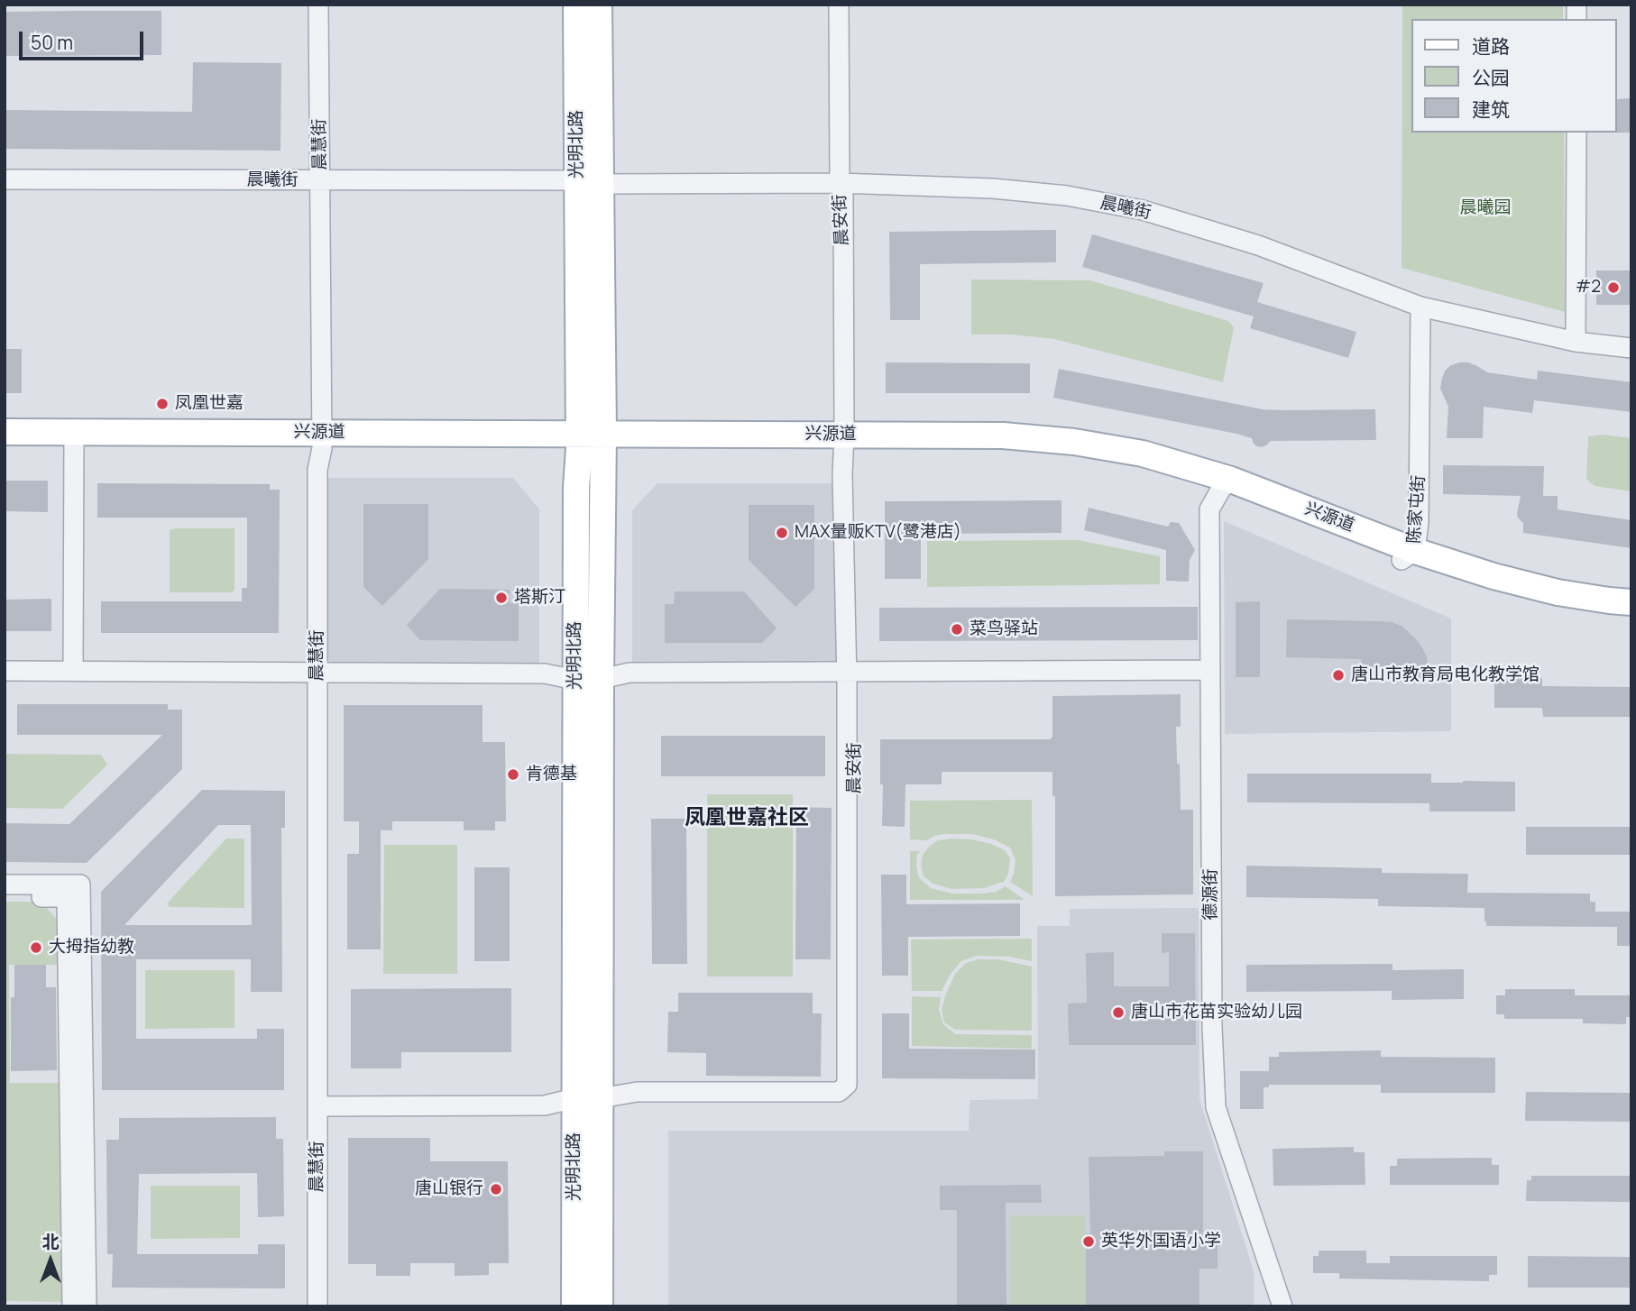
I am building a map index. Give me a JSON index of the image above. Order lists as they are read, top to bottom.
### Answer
{
  "streets": {
    "main road": ["光明北路", "兴源道"],
    "street": [
      "晨慧街",
      "晨曦街",
      "晨安街",
      "陈家屯街",
      "德源街"
    ]
  },
  "crossings": [
    ["晨慧街", "晨曦街"],
    ["晨慧街", "兴源道"],
    ["光明北路", "晨曦街"],
    ["光明北路", "晨安街"],
    ["光明北路", "兴源道"],
    ["晨曦街", "晨安街"],
    ["晨曦街", "陈家屯街"],
    ["晨安街", "兴源道"],
    ["兴源道", "陈家屯街"],
    ["兴源道", "德源街"]
  ],
  "districts": ["凤凰世嘉社区"],
  "parks": ["晨曦园"],
  "places": [
    "#2",
    "凤凰世嘉",
    "MAX量贩KTV(鹭港店)",
    "塔斯汀",
    "菜鸟驿站",
    "唐山市教育局电化教学馆",
    "肯德基",
    "大拇指幼教",
    "唐山市花苗实验幼儿园",
    "唐山银行",
    "英华外国语小学"
  ],
  "legend": ["道路", "公园", "建筑"],
  "scale_bar": "50 m",
  "north": "top"
}
